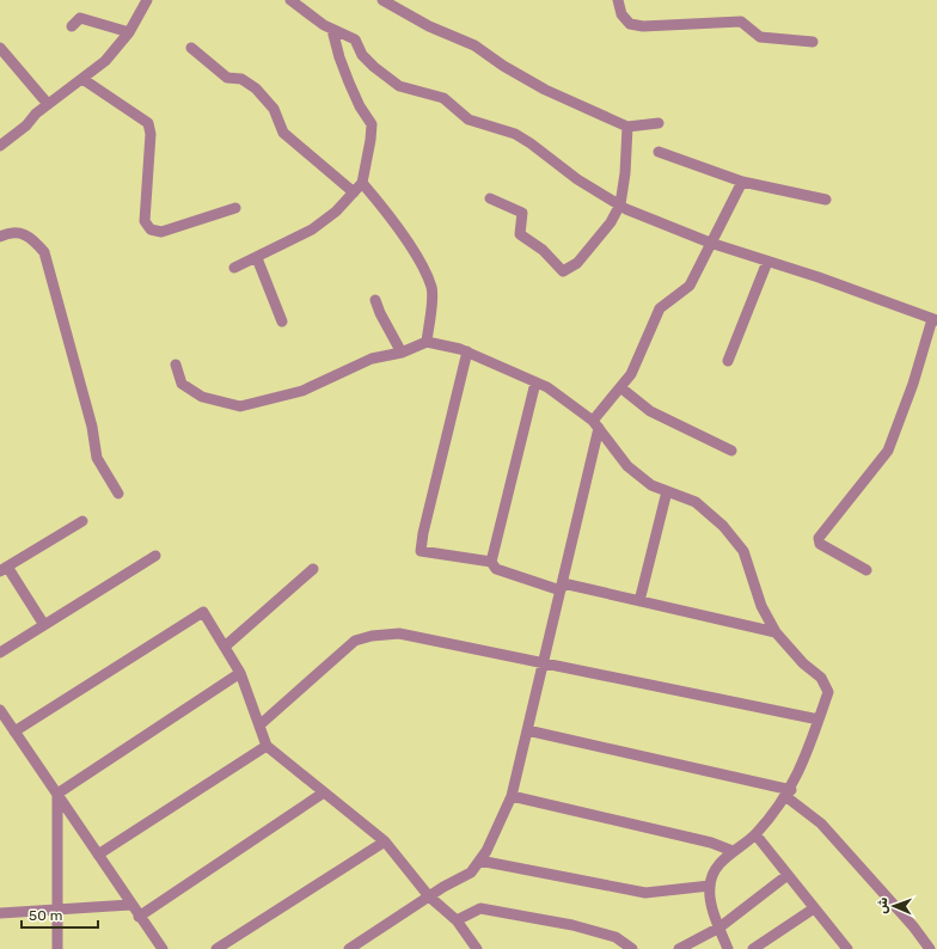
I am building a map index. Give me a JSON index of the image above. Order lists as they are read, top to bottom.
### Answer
{
  "scale_bar": "50 m",
  "north": "left"
}
